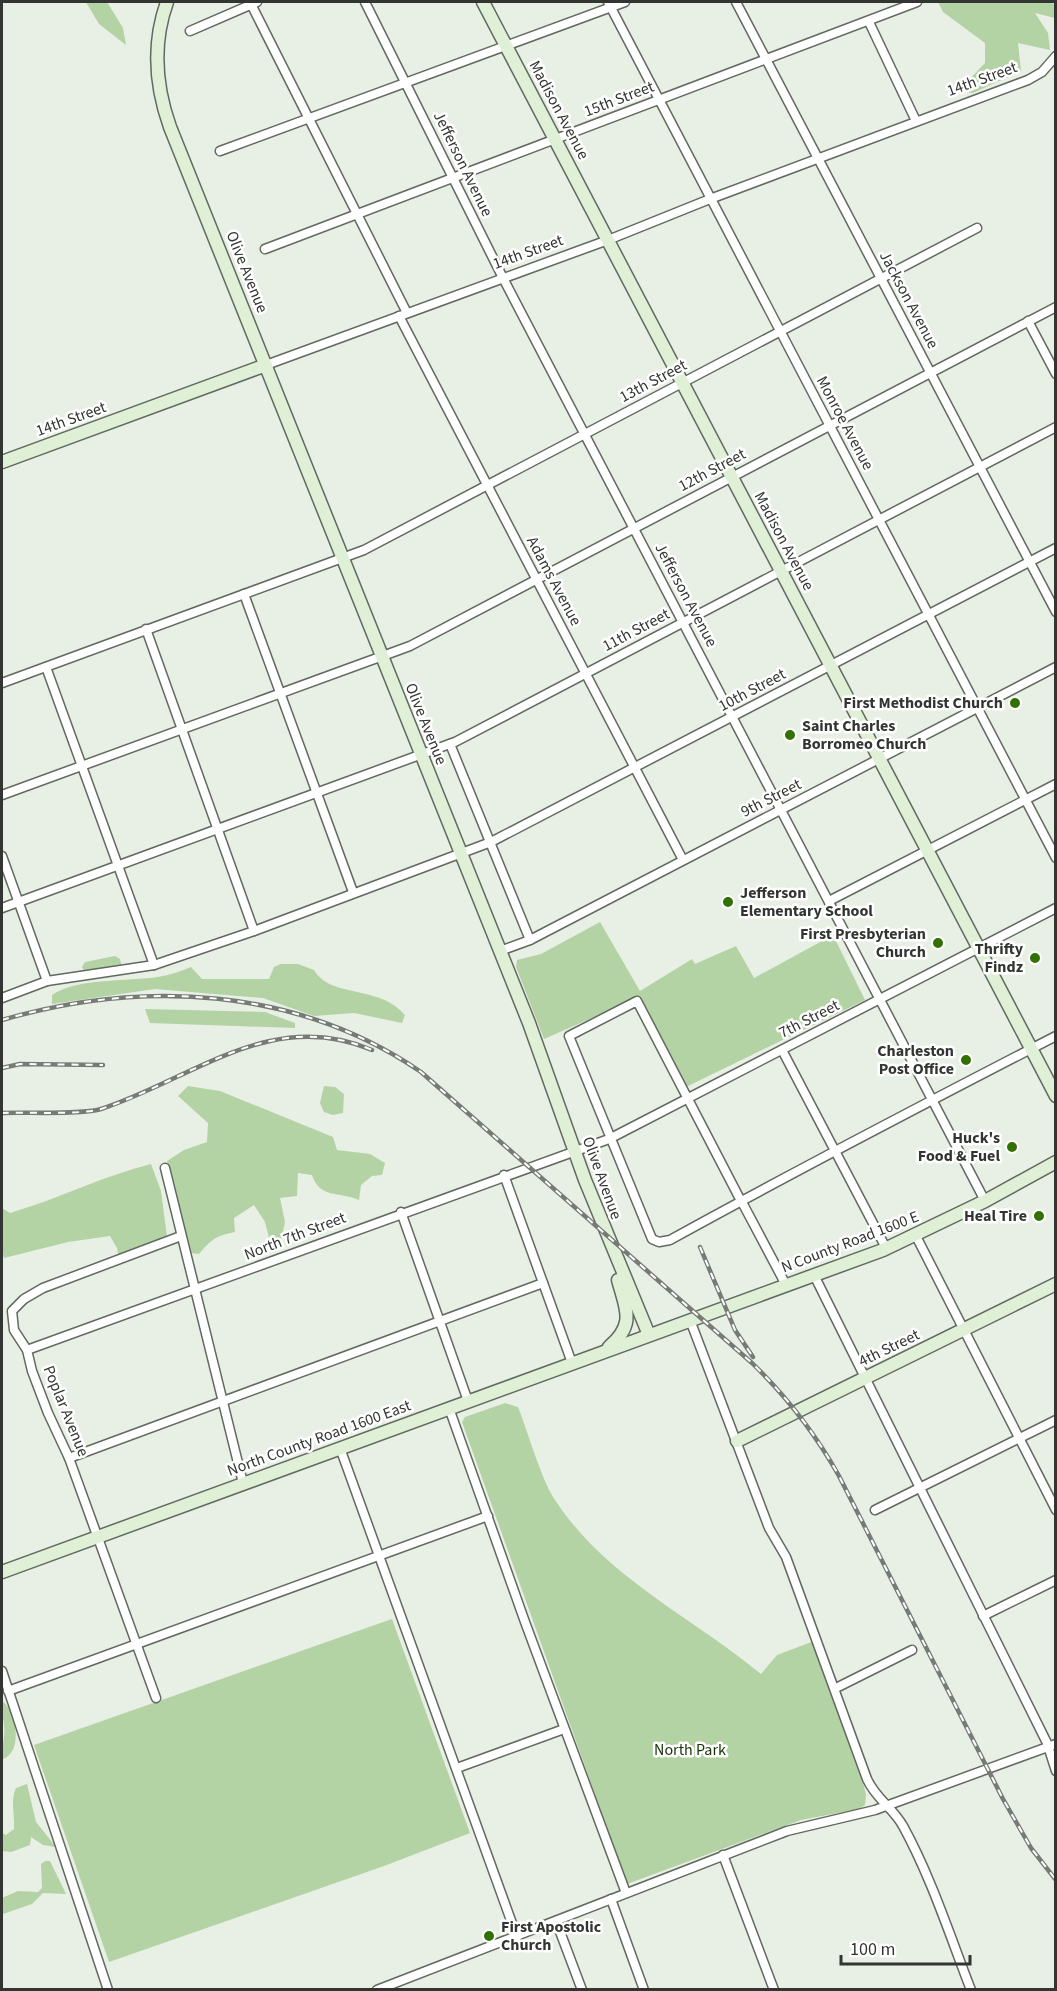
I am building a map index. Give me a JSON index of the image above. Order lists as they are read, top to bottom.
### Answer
{
  "streets": {
    "street": [
      "14th Street",
      "15th Street",
      "Madison Avenue",
      "Jefferson Avenue",
      "Olive Avenue",
      "Jackson Avenue",
      "13th Street",
      "Monroe Avenue",
      "12th Street",
      "Adams Avenue",
      "11th Street",
      "10th Street",
      "9th Street",
      "7th Street",
      "North 7th Street",
      "N County Road 1600 E",
      "4th Street",
      "Poplar Avenue",
      "North County Road 1600 East"
    ]
  },
  "crossings": [
    ["14th Street", "Madison Avenue"],
    ["14th Street", "Jefferson Avenue"],
    ["14th Street", "Olive Avenue"],
    ["14th Street", "Jackson Avenue"],
    ["14th Street", "Monroe Avenue"],
    ["14th Street", "Adams Avenue"],
    ["15th Street", "Madison Avenue"],
    ["15th Street", "Jefferson Avenue"],
    ["15th Street", "Jackson Avenue"],
    ["15th Street", "Monroe Avenue"],
    ["15th Street", "Adams Avenue"],
    ["Madison Avenue", "13th Street"],
    ["Madison Avenue", "12th Street"],
    ["Madison Avenue", "11th Street"],
    ["Madison Avenue", "10th Street"],
    ["Madison Avenue", "9th Street"],
    ["Madison Avenue", "7th Street"],
    ["Jefferson Avenue", "13th Street"],
    ["Jefferson Avenue", "12th Street"],
    ["Jefferson Avenue", "11th Street"],
    ["Jefferson Avenue", "10th Street"],
    ["Jefferson Avenue", "9th Street"],
    ["Jefferson Avenue", "7th Street"],
    ["Jefferson Avenue", "N County Road 1600 E"],
    ["Olive Avenue", "13th Street"],
    ["Olive Avenue", "12th Street"],
    ["Olive Avenue", "11th Street"],
    ["Olive Avenue", "10th Street"],
    ["Olive Avenue", "9th Street"],
    ["Olive Avenue", "7th Street"],
    ["Olive Avenue", "North 7th Street"],
    ["Olive Avenue", "N County Road 1600 E"],
    ["Olive Avenue", "North County Road 1600 East"],
    ["Jackson Avenue", "13th Street"],
    ["Jackson Avenue", "12th Street"],
    ["Jackson Avenue", "11th Street"],
    ["Jackson Avenue", "10th Street"],
    ["13th Street", "Monroe Avenue"],
    ["13th Street", "Adams Avenue"],
    ["Monroe Avenue", "12th Street"],
    ["Monroe Avenue", "11th Street"],
    ["Monroe Avenue", "10th Street"],
    ["Monroe Avenue", "9th Street"],
    ["12th Street", "Adams Avenue"],
    ["Adams Avenue", "11th Street"],
    ["Adams Avenue", "10th Street"],
    ["Adams Avenue", "9th Street"],
    ["7th Street", "North 7th Street"],
    ["North 7th Street", "Poplar Avenue"],
    ["N County Road 1600 E", "North County Road 1600 East"],
    ["Poplar Avenue", "North County Road 1600 East"]
  ],
  "parks": ["North Park"],
  "places": [
    "First Methodist Church",
    "Saint Charles Borromeo Church",
    "Jefferson Elementary School",
    "First Presbyterian Church",
    "Thrifty Findz",
    "Charleston Post Office",
    "Huck's Food & Fuel",
    "Heal Tire",
    "First Apostolic Church"
  ],
  "scale_bar": "100 m"
}
